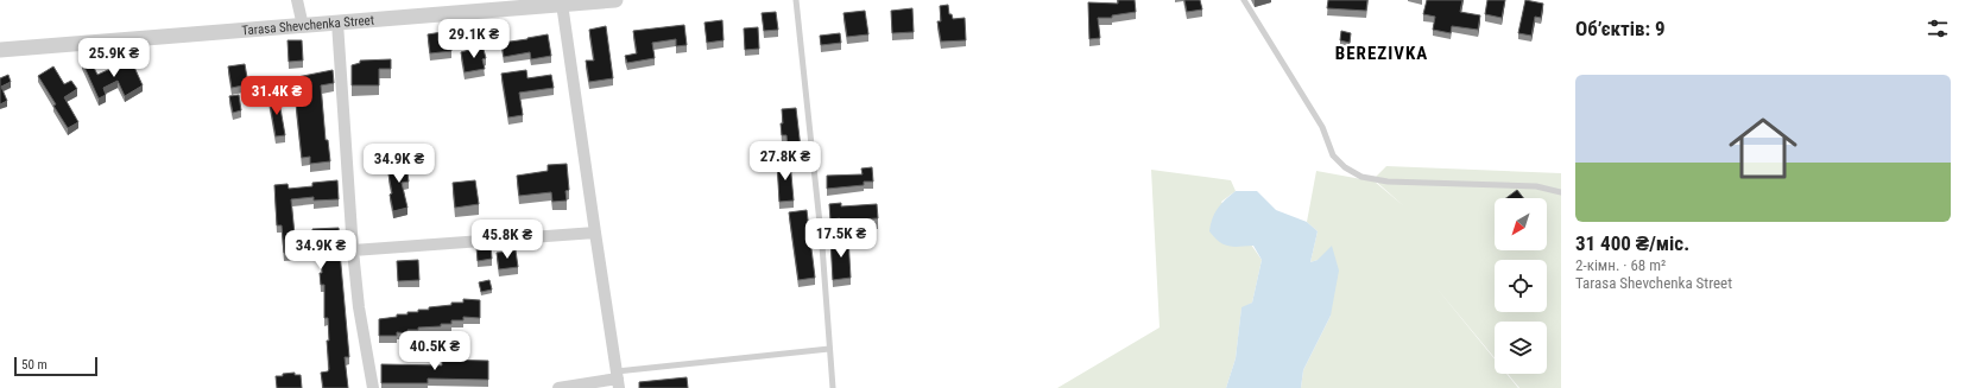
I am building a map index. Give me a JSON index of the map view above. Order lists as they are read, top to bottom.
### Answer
{
  "streets": {
    "street": ["Tarasa Shevchenka Street"]
  },
  "districts": ["BEREZIVKA"],
  "scale_bar": "50 m",
  "north": "bottom left",
  "page": {
    "heading": "Об’єктів: 9",
    "price": [
      "29.1K ₴",
      "25.9K ₴",
      "31.4K ₴",
      "27.8K ₴",
      "34.9K ₴",
      "17.5K ₴",
      "45.8K ₴",
      "34.9K ₴",
      "40.5K ₴"
    ],
    "list": [
      {
        "name": "31 400 ₴/міс.",
        "note": "2-кімн. · 68 m² · Tarasa Shevchenka Street"
      }
    ],
    "scale": "50 m"
  }
}
